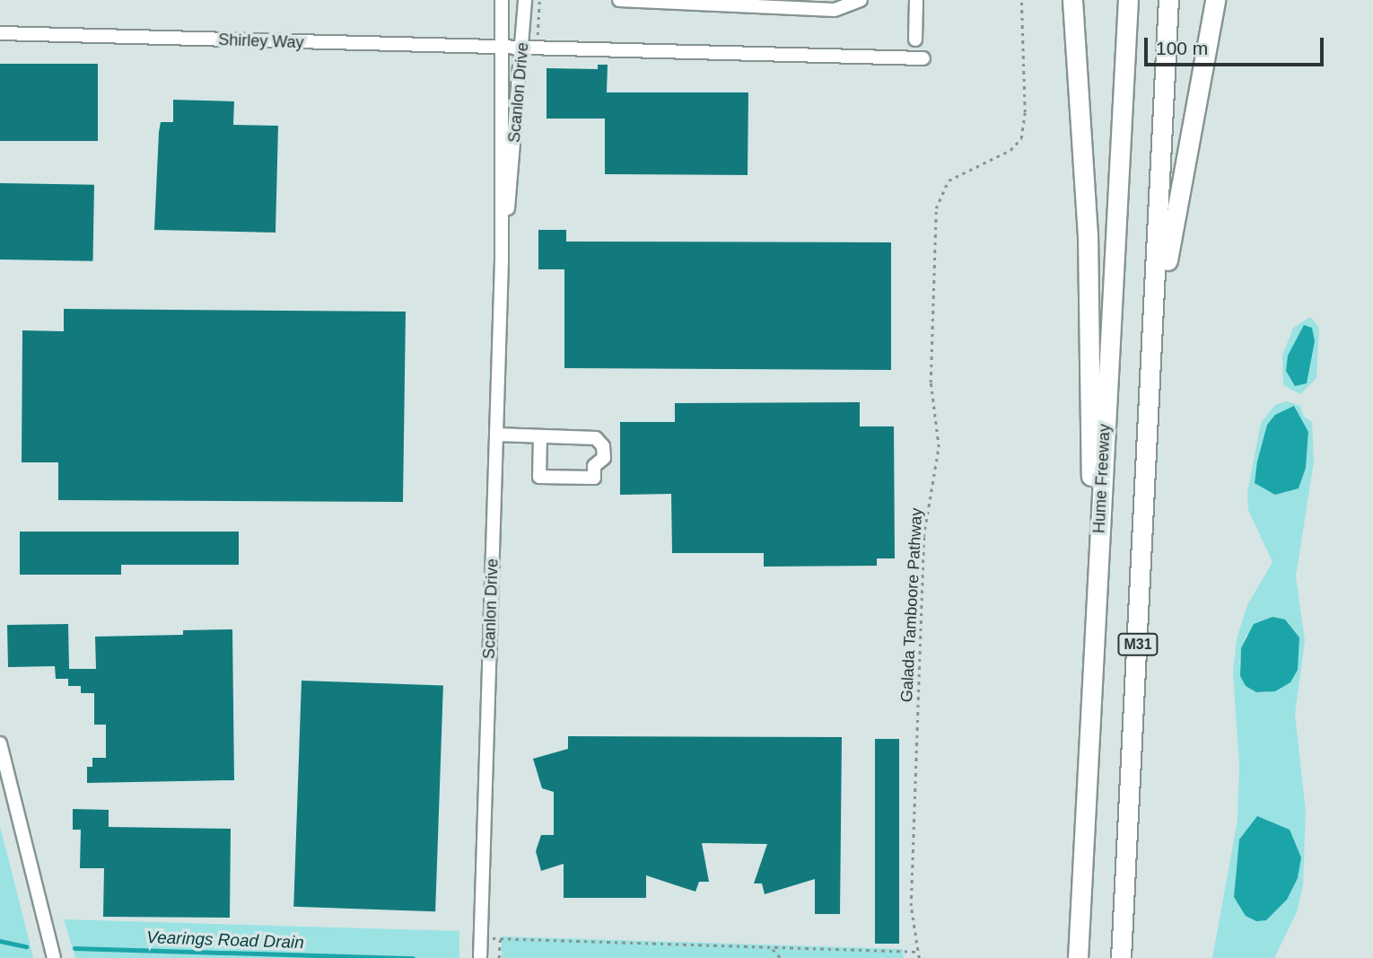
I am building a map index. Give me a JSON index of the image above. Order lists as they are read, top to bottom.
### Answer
{
  "streets": {
    "highway": ["Hume Freeway", "M31"],
    "street": ["Shirley Way", "Scanlon Drive"],
    "path": ["Galada Tamboore Pathway"]
  },
  "crossings": [
    ["Shirley Way", "Scanlon Drive"]
  ],
  "water": ["Vearings Road Drain"],
  "scale_bar": "100 m"
}
